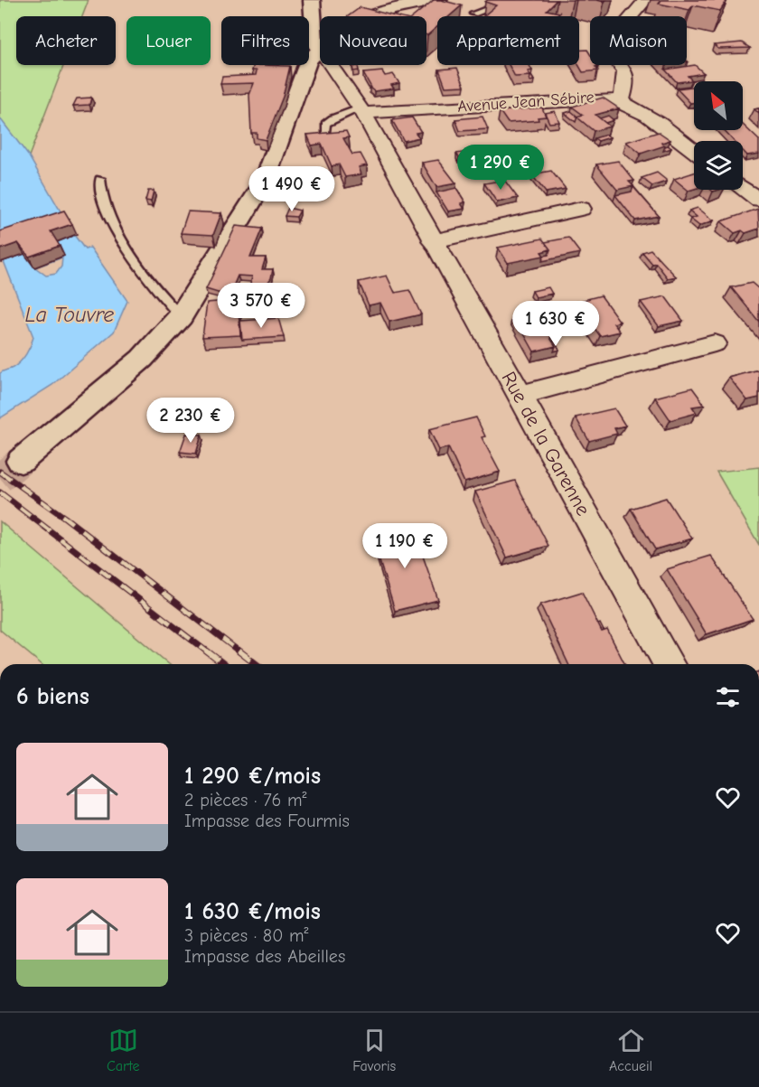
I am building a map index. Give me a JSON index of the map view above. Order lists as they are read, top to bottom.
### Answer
{
  "streets": {
    "street": ["Avenue Jean Sébire", "Rue de la Garenne"]
  },
  "crossings": [
    ["Avenue Jean Sébire", "Rue de la Garenne"]
  ],
  "water": ["La Touvre"],
  "north": "top left",
  "page": {
    "chip": [
      "Acheter",
      "Louer",
      "Filtres",
      "Nouveau",
      "Appartement",
      "Maison"
    ],
    "price": [
      "1 290 €",
      "1 490 €",
      "3 570 €",
      "1 630 €",
      "2 230 €",
      "1 190 €"
    ],
    "heading": "6 biens",
    "list": [
      {
        "name": "1 290 €/mois",
        "note": "2 pièces · 76 m² · Impasse des Fourmis"
      },
      {
        "name": "1 630 €/mois",
        "note": "3 pièces · 80 m² · Impasse des Abeilles"
      }
    ],
    "tabs": ["Carte", "Favoris", "Accueil"]
  }
}
